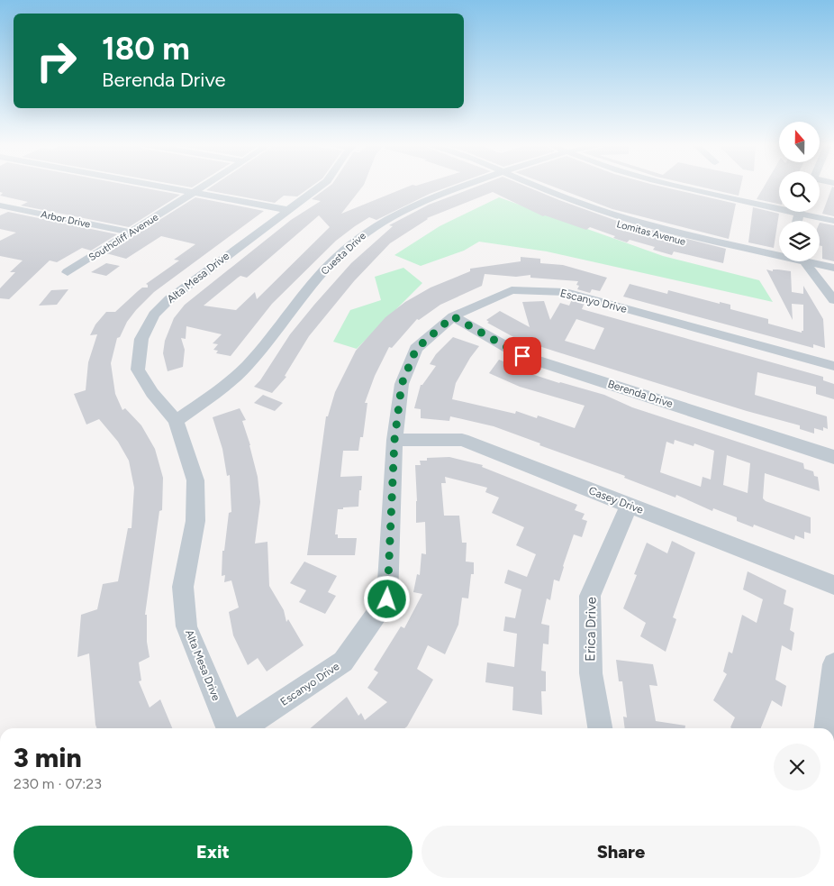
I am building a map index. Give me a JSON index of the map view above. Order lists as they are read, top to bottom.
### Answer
{
  "streets": {
    "street": [
      "Arbor Drive",
      "Lomitas Avenue",
      "Southcliff Avenue",
      "Cuesta Drive",
      "Alta Mesa Drive",
      "Escanyo Drive",
      "Berenda Drive",
      "Casey Drive",
      "Erica Drive"
    ]
  },
  "crossings": [
    ["Arbor Drive", "Southcliff Avenue"],
    ["Cuesta Drive", "Alta Mesa Drive"],
    ["Escanyo Drive", "Berenda Drive"],
    ["Escanyo Drive", "Casey Drive"],
    ["Casey Drive", "Erica Drive"]
  ],
  "north": "top",
  "page": {
    "turn": ["180 m", "Berenda Drive"],
    "heading": ["3 min", "230 m · 07:23"],
    "buttons": ["Exit", "Share"]
  }
}
